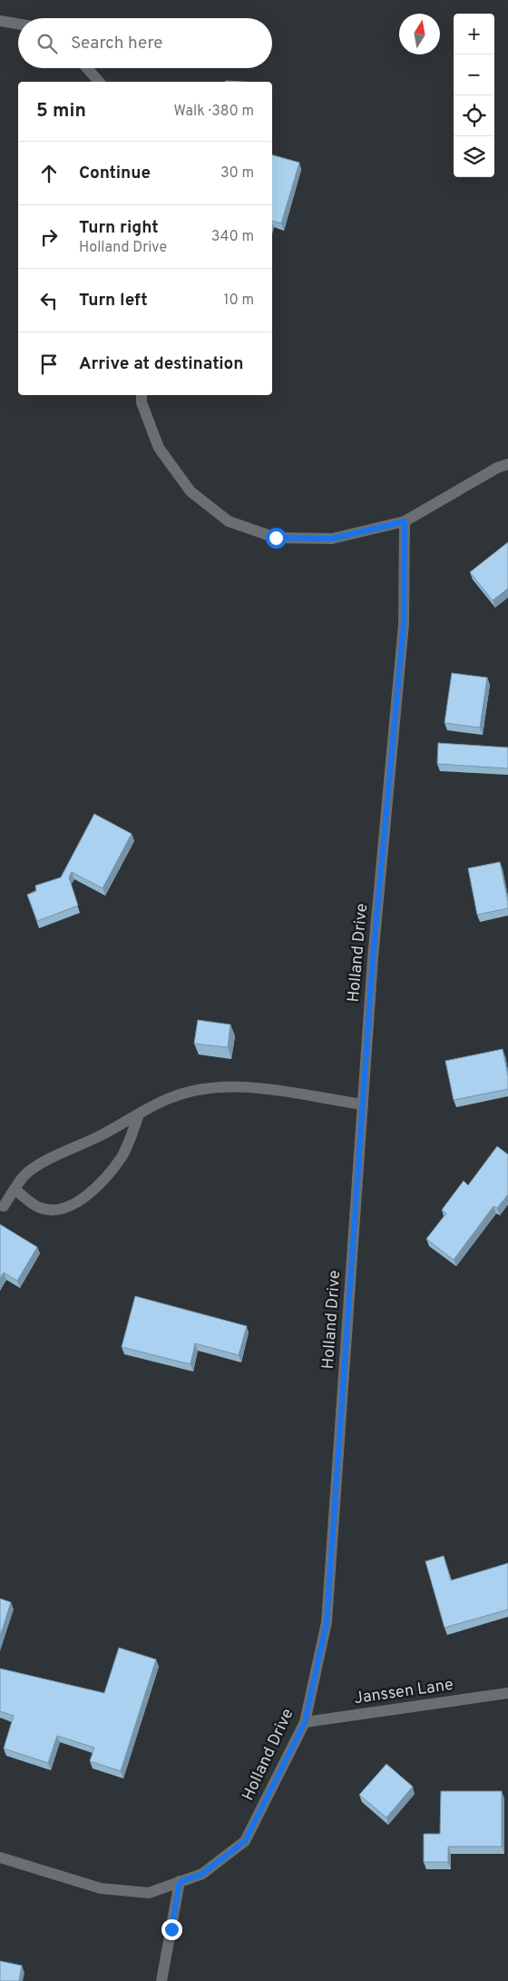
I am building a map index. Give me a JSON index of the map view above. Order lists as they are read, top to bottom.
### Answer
{
  "streets": {
    "street": ["Holland Drive", "Janssen Lane"]
  },
  "crossings": [
    ["Holland Drive", "Janssen Lane"]
  ],
  "north": "top",
  "page": {
    "map_buttons": ["+", "−"],
    "search": "Search here",
    "heading": ["5 min", "Walk · 380 m"],
    "list": [
      ["Continue", "30 m"],
      ["Turn right", "Holland Drive", "340 m"],
      ["Turn left", "10 m"],
      "Arrive at destination"
    ]
  }
}
